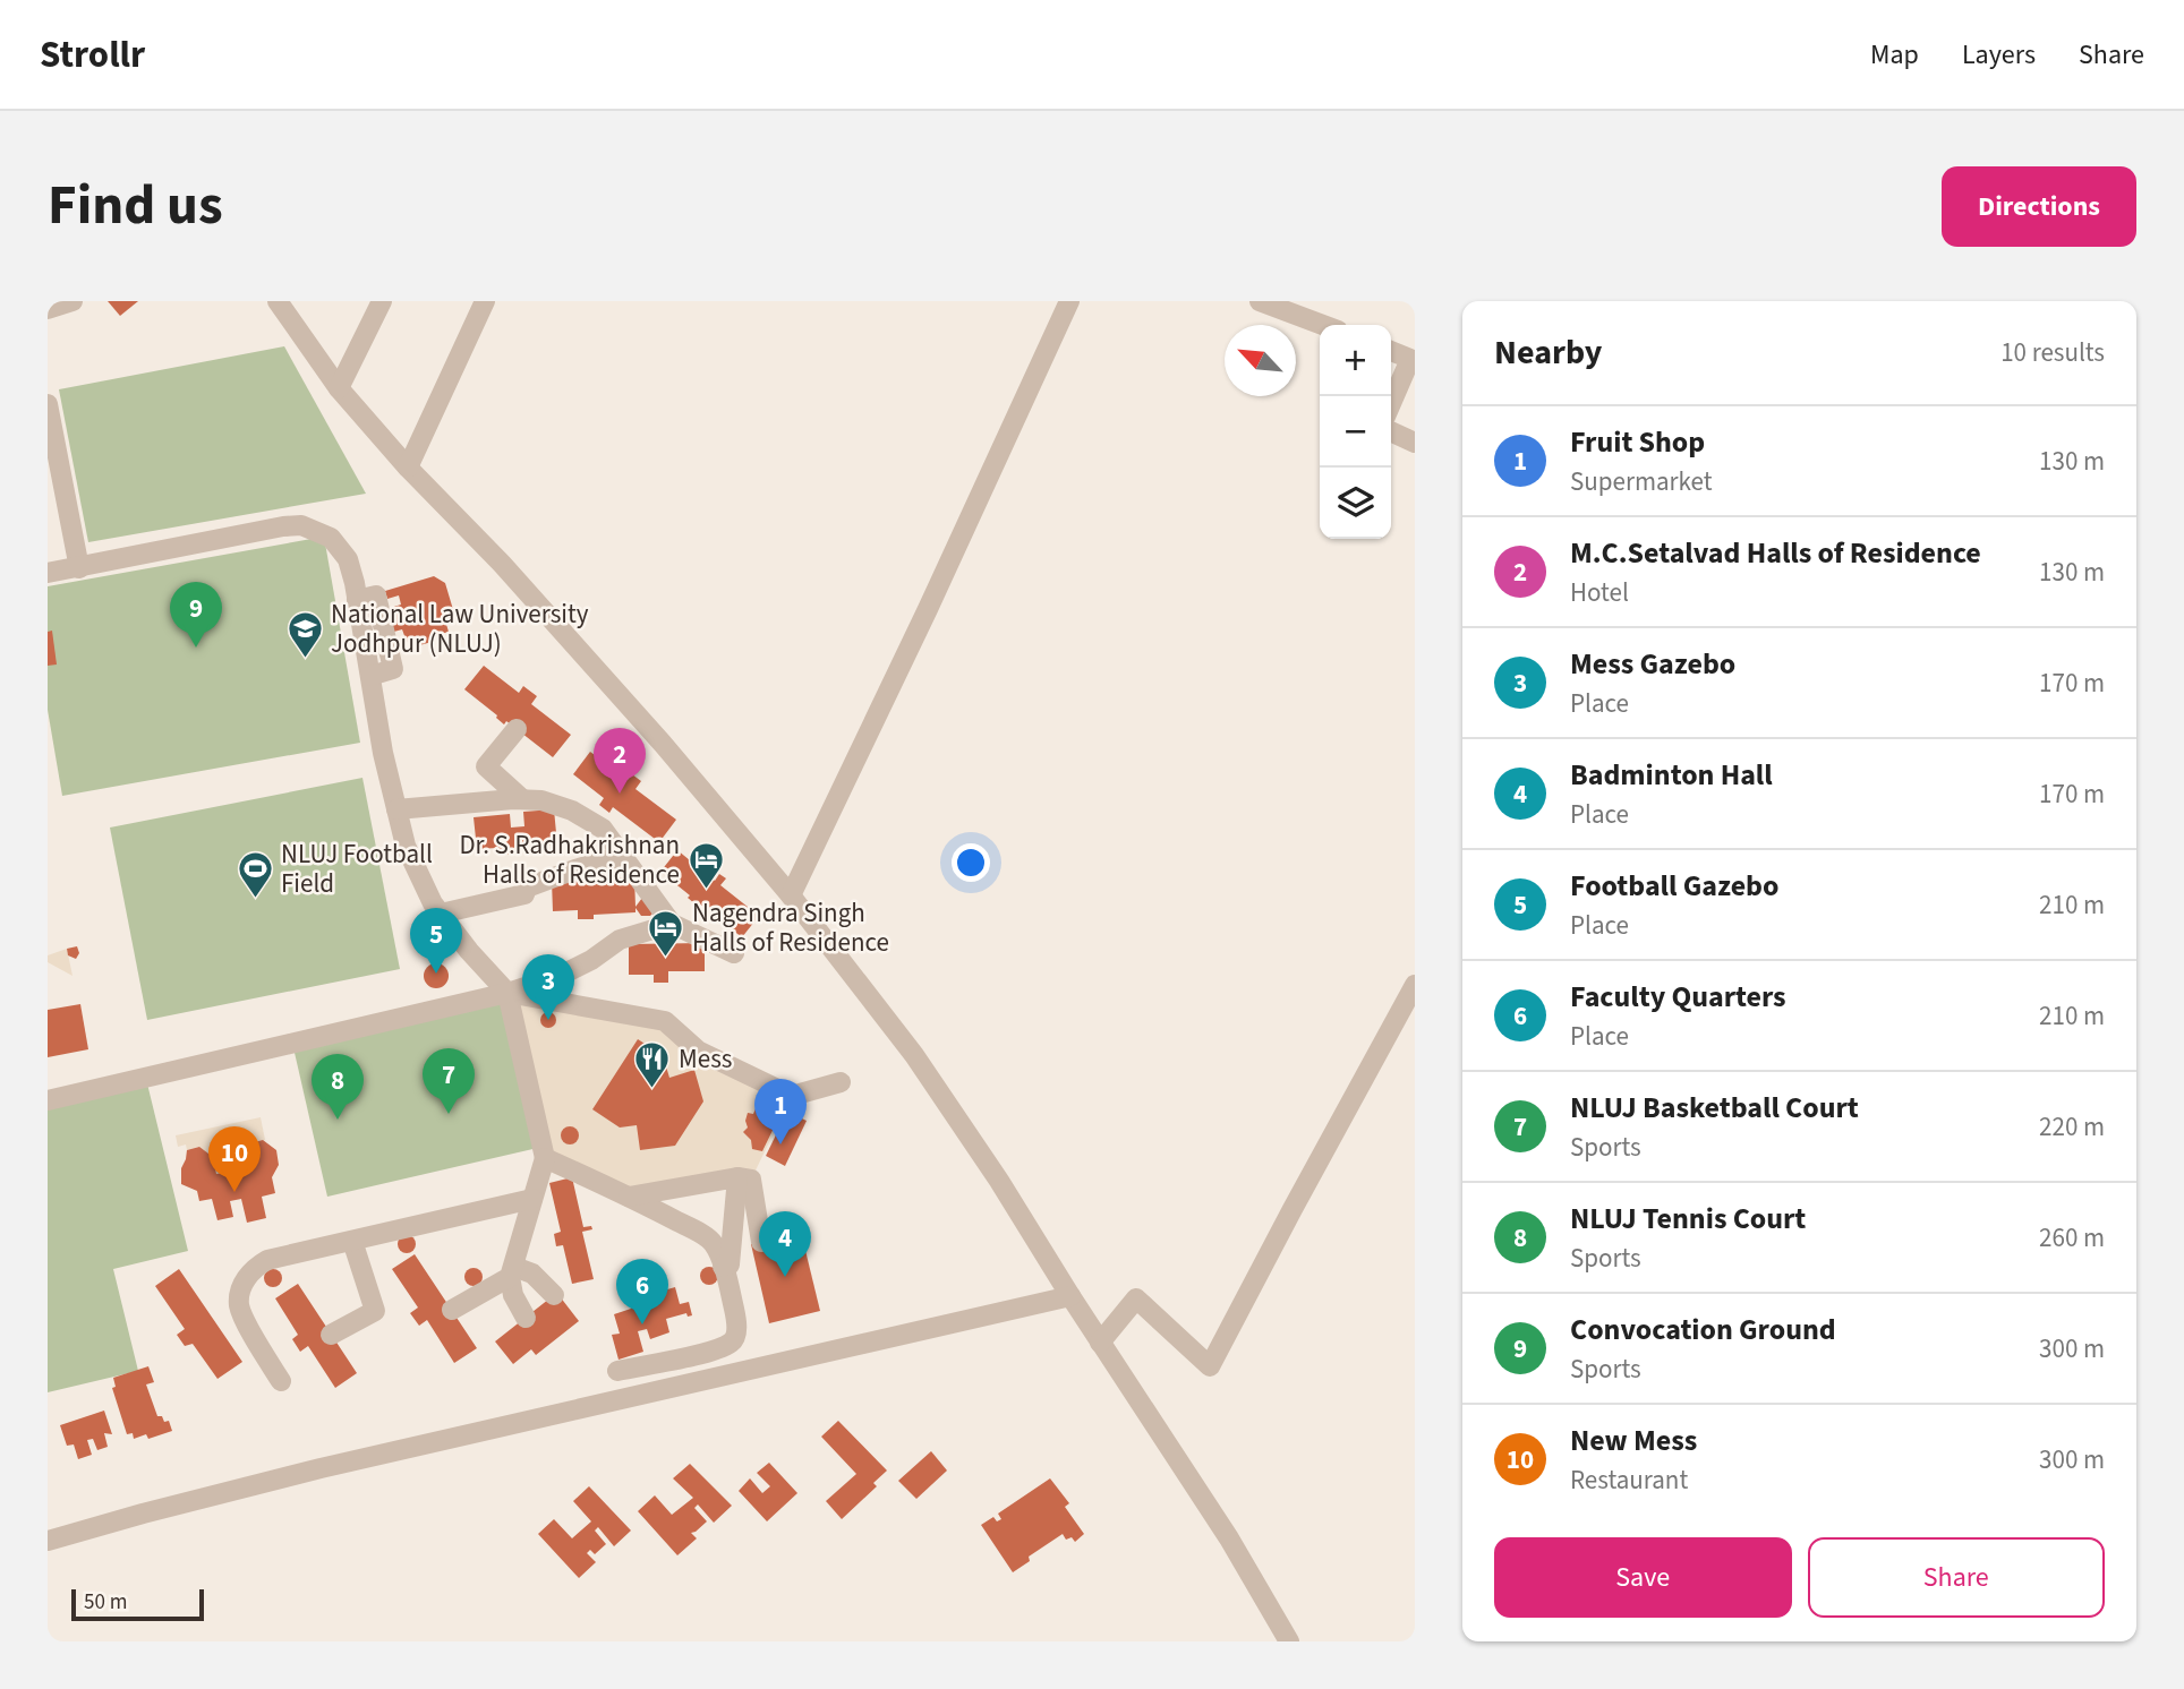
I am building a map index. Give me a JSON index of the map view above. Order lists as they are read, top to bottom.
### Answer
{
  "places": {
    "school or university": ["National Law University Jodhpur (NLUJ)"],
    "hotel": ["Dr. S.Radhakrishnan Halls of Residence", "Nagendra Singh Halls of Residence"],
    "sports": ["NLUJ Football Field"],
    "restaurant": ["Mess"]
  },
  "scale_bar": "50 m",
  "north": "top left",
  "page": {
    "header": "Strollr",
    "nav": ["Map", "Layers", "Share"],
    "title": "Find us",
    "buttons": [
      "Directions",
      ["Save", "Share"]
    ],
    "heading": ["Nearby", "10 results"],
    "map_buttons": ["+", "−"],
    "list": [
      {
        "mark": "1",
        "name": "Fruit Shop",
        "note": "Supermarket",
        "value": "130 m"
      },
      {
        "mark": "2",
        "name": "M.C.Setalvad Halls of Residence",
        "note": "Hotel",
        "value": "130 m"
      },
      {
        "mark": "3",
        "name": "Mess Gazebo",
        "note": "Place",
        "value": "170 m"
      },
      {
        "mark": "4",
        "name": "Badminton Hall",
        "note": "Place",
        "value": "170 m"
      },
      {
        "mark": "5",
        "name": "Football Gazebo",
        "note": "Place",
        "value": "210 m"
      },
      {
        "mark": "6",
        "name": "Faculty Quarters",
        "note": "Place",
        "value": "210 m"
      },
      {
        "mark": "7",
        "name": "NLUJ Basketball Court",
        "note": "Sports",
        "value": "220 m"
      },
      {
        "mark": "8",
        "name": "NLUJ Tennis Court",
        "note": "Sports",
        "value": "260 m"
      },
      {
        "mark": "9",
        "name": "Convocation Ground",
        "note": "Sports",
        "value": "300 m"
      },
      {
        "mark": "10",
        "name": "New Mess",
        "note": "Restaurant",
        "value": "300 m"
      }
    ],
    "pins": [
      "9",
      "2",
      "5",
      "3",
      "7",
      "8",
      "1",
      "10",
      "4",
      "6"
    ],
    "scale": "50 m"
  }
}
